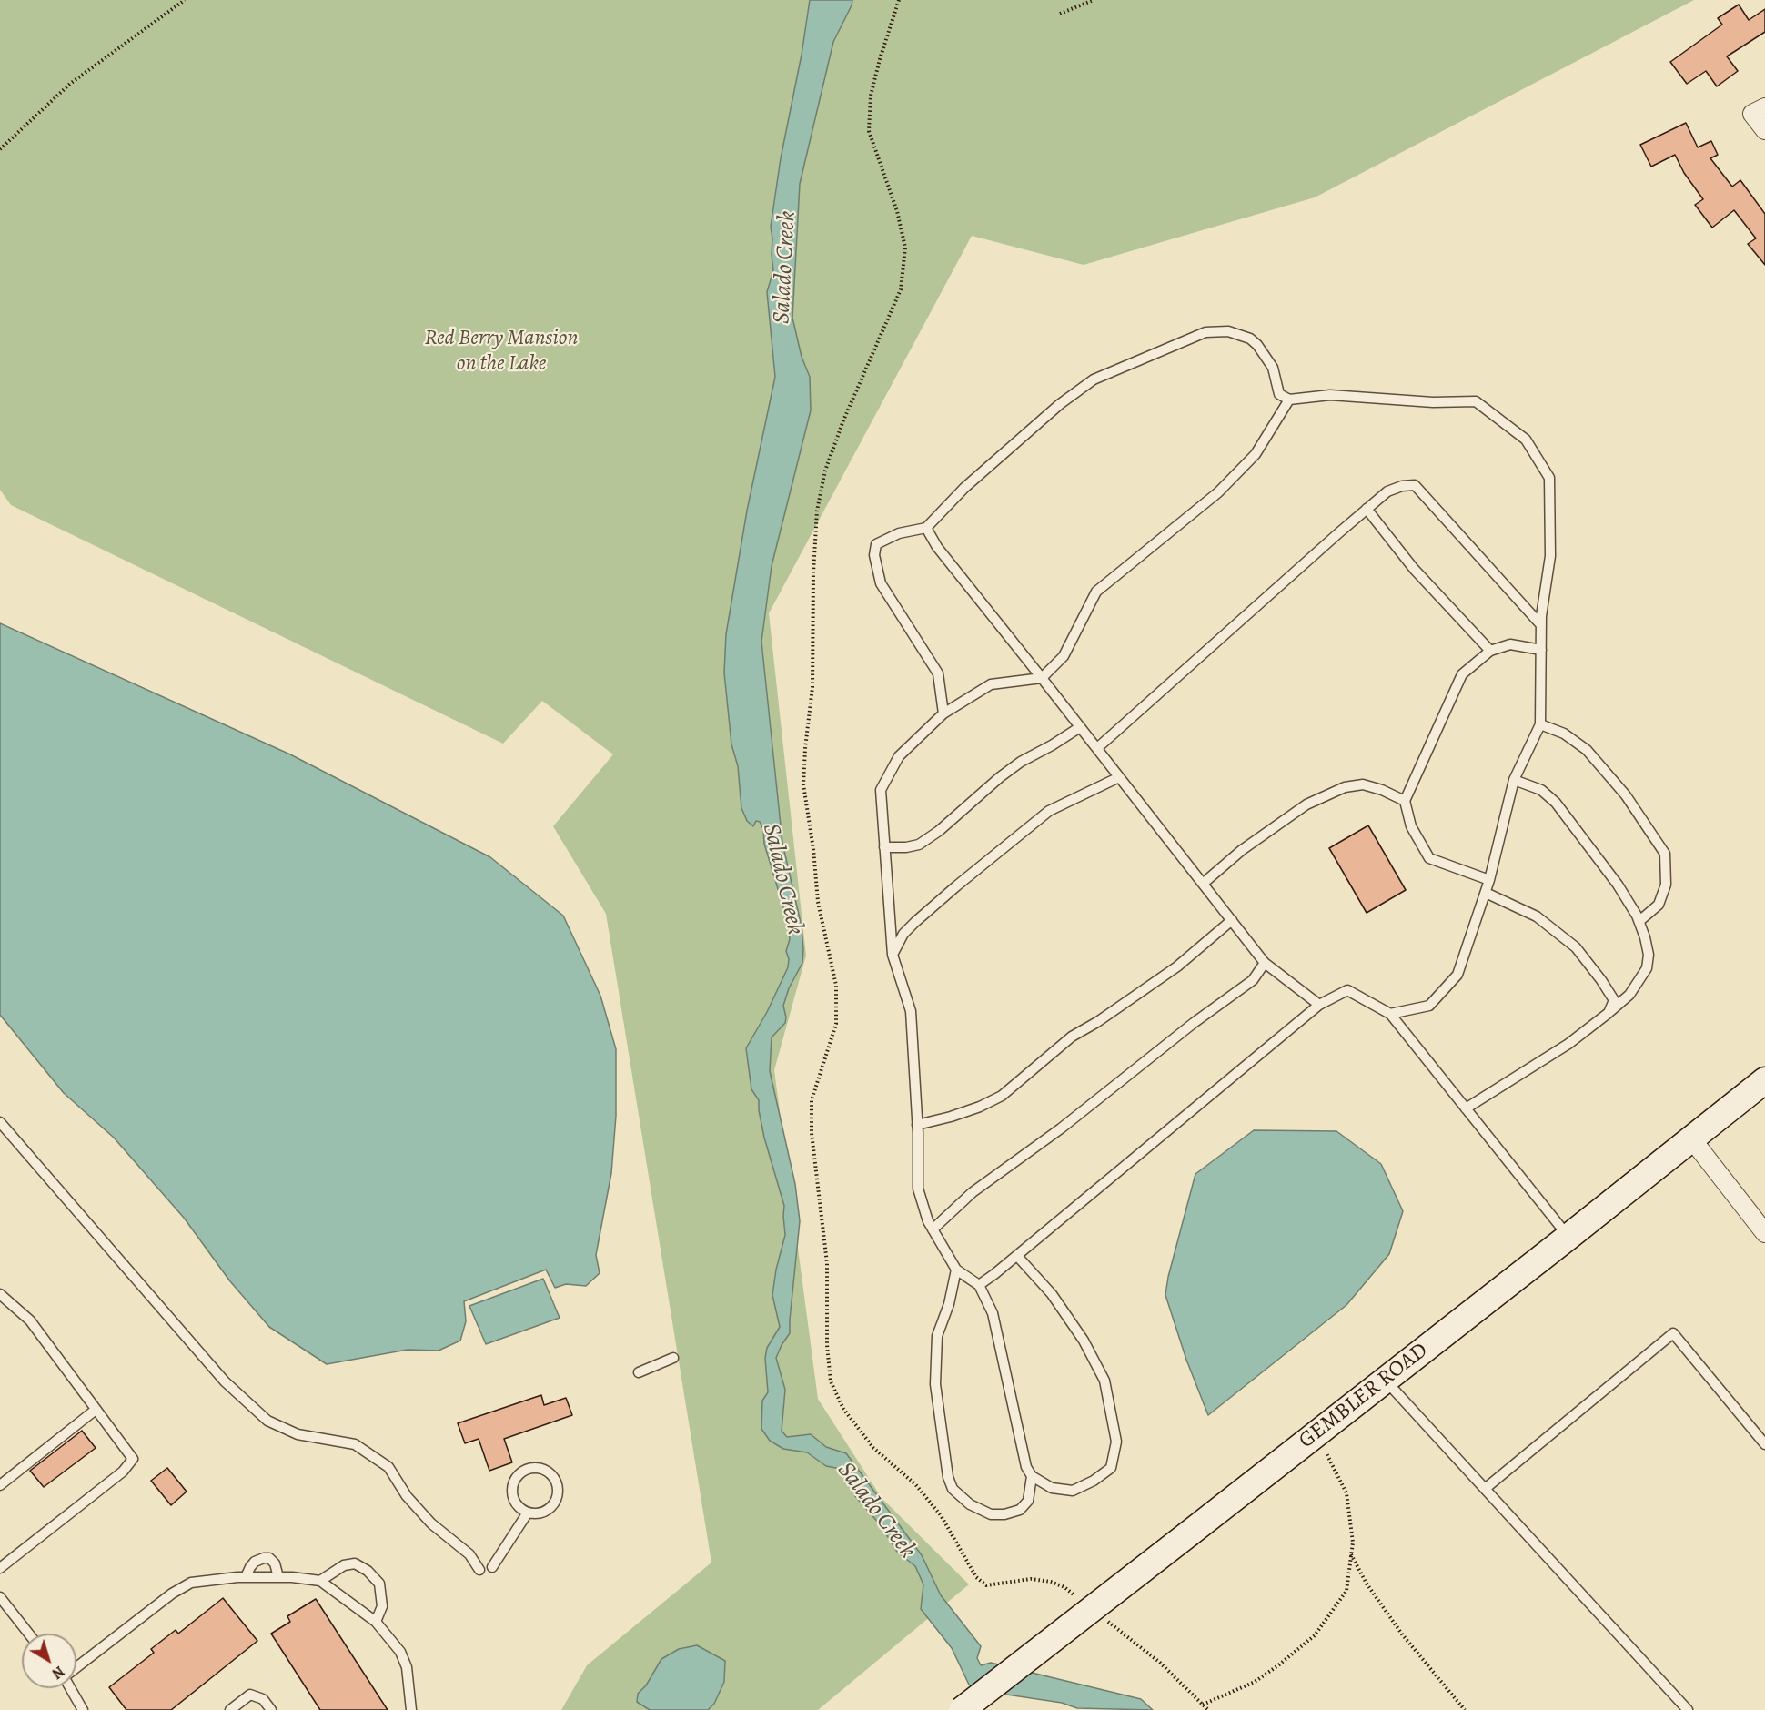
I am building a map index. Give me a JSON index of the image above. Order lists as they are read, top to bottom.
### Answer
{
  "streets": {
    "main road": ["GEMBLER ROAD"]
  },
  "water": ["Salado Creek"],
  "parks": ["Red Berry Mansion on the Lake"],
  "north": "bottom right"
}
